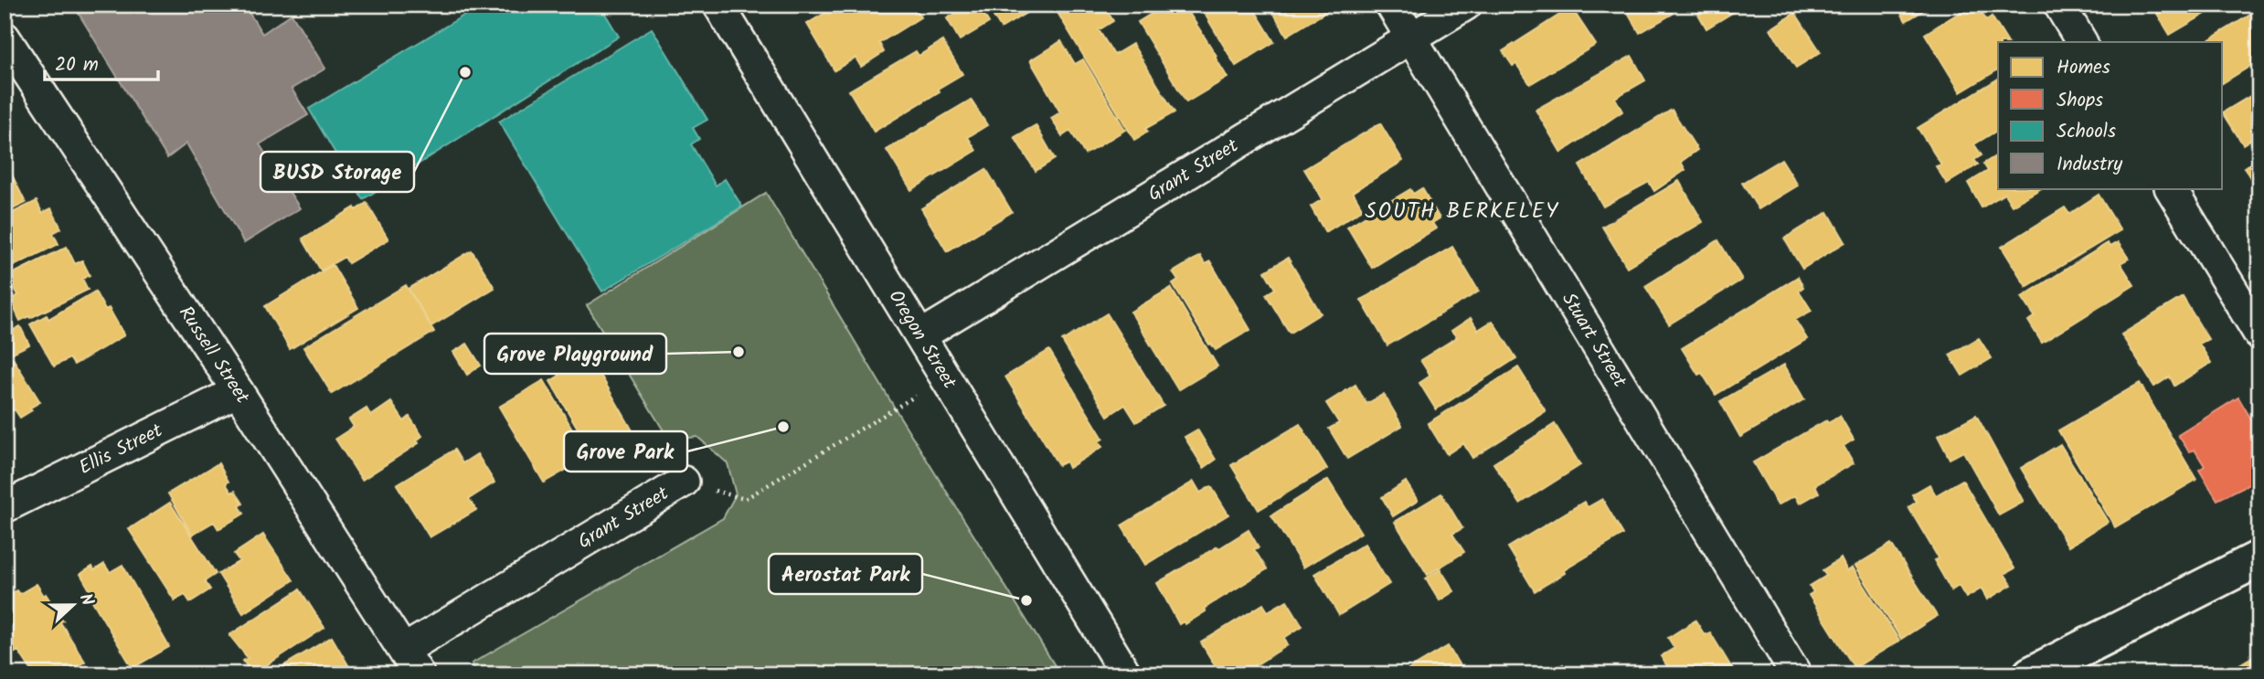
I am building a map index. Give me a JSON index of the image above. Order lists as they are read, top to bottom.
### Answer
{
  "streets": {
    "street": [
      "Grant Street",
      "Oregon Street",
      "Stuart Street",
      "Russell Street",
      "Ellis Street"
    ]
  },
  "crossings": [
    ["Grant Street", "Oregon Street"],
    ["Grant Street", "Stuart Street"],
    ["Grant Street", "Russell Street"],
    ["Russell Street", "Ellis Street"]
  ],
  "districts": ["SOUTH BERKELEY"],
  "places": [
    "BUSD Storage",
    "Grove Playground",
    "Grove Park",
    "Aerostat Park"
  ],
  "legend": [
    "Homes",
    "Shops",
    "Schools",
    "Industry"
  ],
  "scale_bar": "20 m",
  "north": "right"
}
